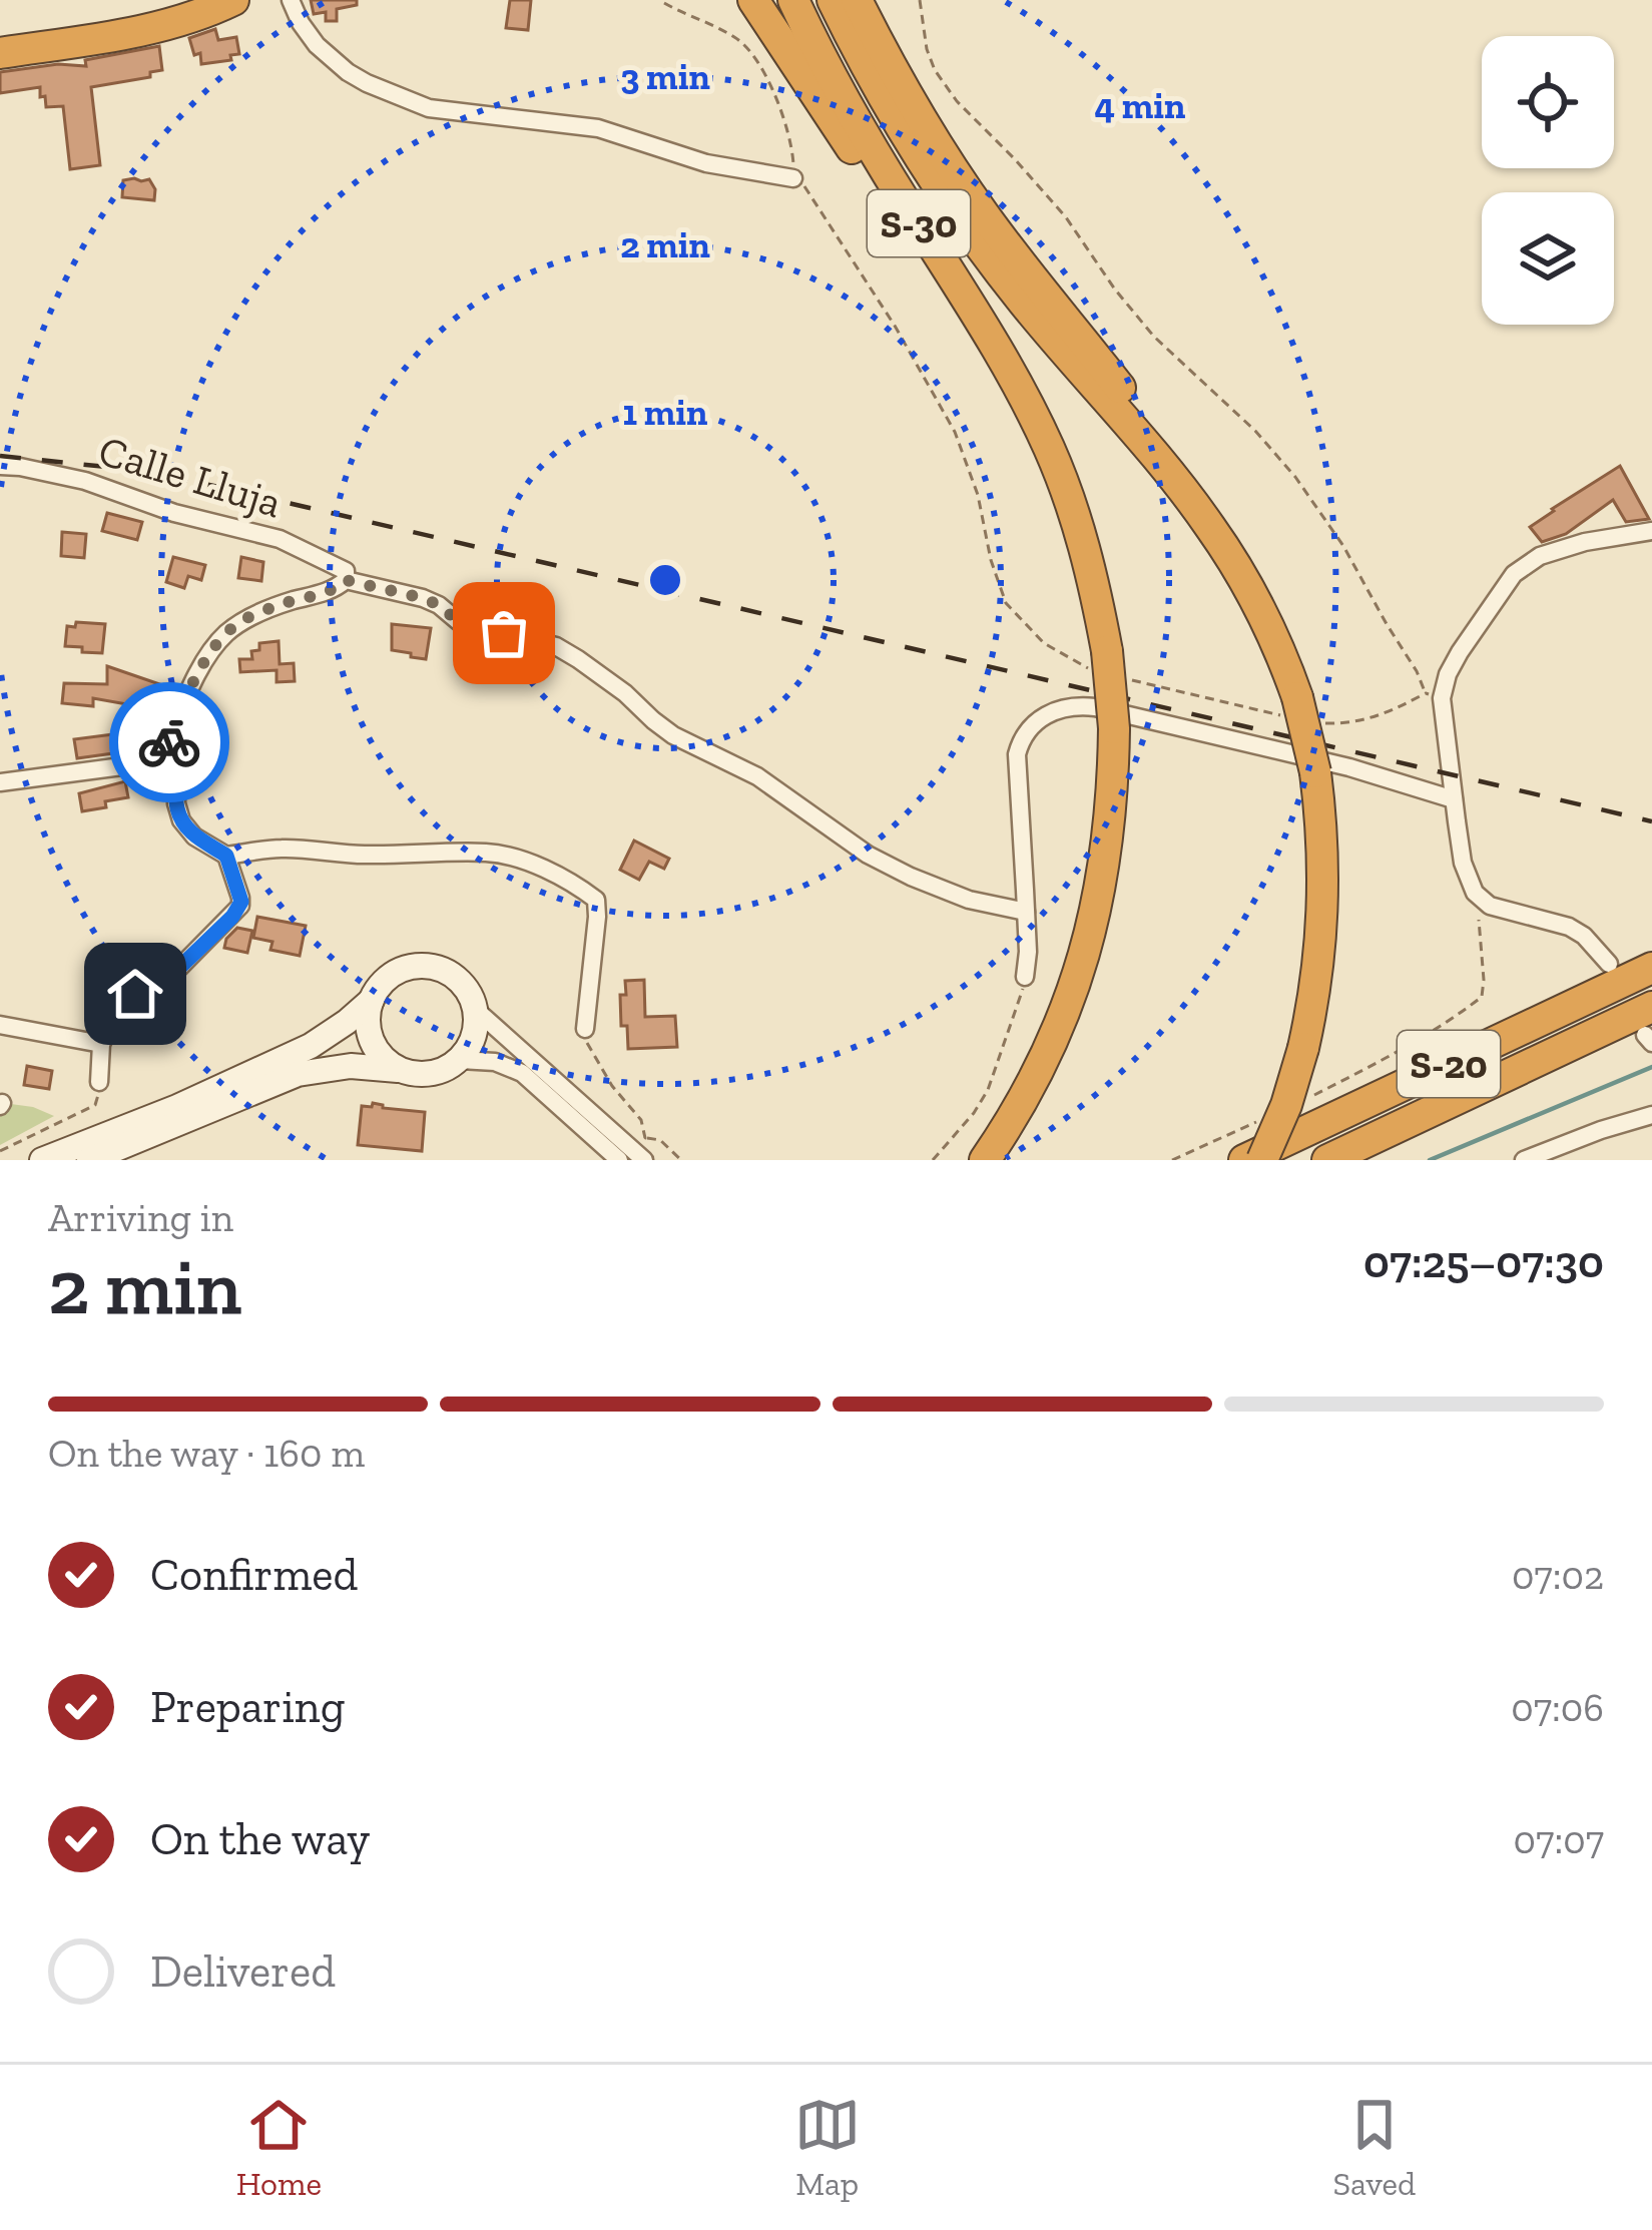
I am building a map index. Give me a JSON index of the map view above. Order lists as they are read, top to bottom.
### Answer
{
  "streets": {
    "highway": ["S-30", "S-20"],
    "street": ["Calle Lluja"]
  },
  "page": {
    "heading": ["2 min", "Arriving in", "07:25–07:30"],
    "bar": "On the way · 160 m",
    "list": [
      ["Confirmed", "07:02"],
      ["Preparing", "07:06"],
      ["On the way", "07:07"],
      "Delivered"
    ],
    "tabs": ["Home", "Map", "Saved"]
  },
  "rings": [
    "3 min",
    "4 min",
    "2 min",
    "1 min"
  ]
}
